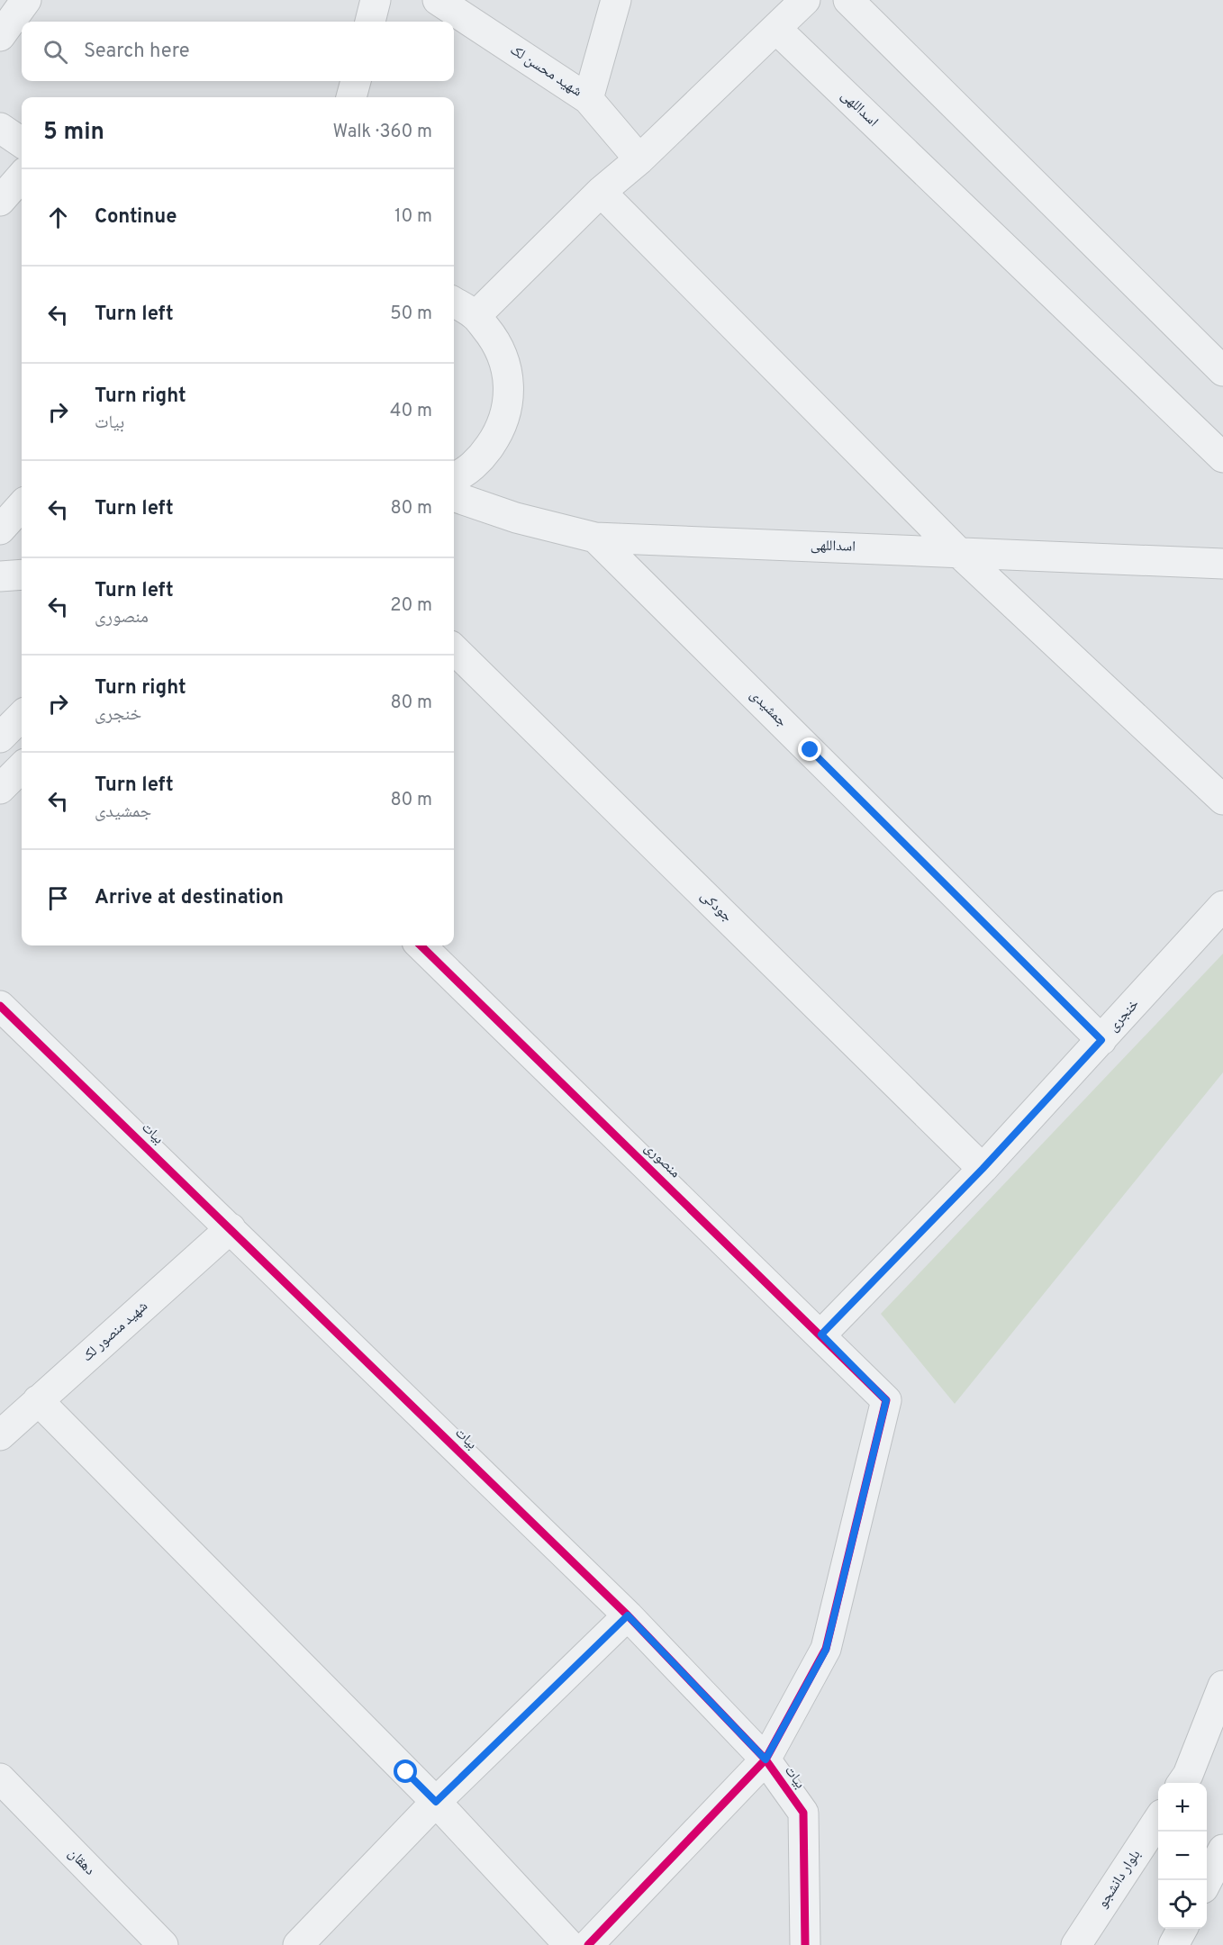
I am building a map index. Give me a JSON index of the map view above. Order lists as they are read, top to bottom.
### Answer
{
  "streets": {
    "street": [
      "شهید محسن لک",
      "اسداللهی",
      "جمشیدی",
      "جودکی",
      "خنجری",
      "بیات",
      "منصوری",
      "شهید منصور لک",
      "دهقان",
      "بلوار دانشجو"
    ]
  },
  "crossings": [
    ["اسداللهی", "جمشیدی"],
    ["جمشیدی", "خنجری"],
    ["جودکی", "خنجری"],
    ["خنجری", "منصوری"],
    ["بیات", "منصوری"],
    ["بیات", "شهید منصور لک"]
  ],
  "page": {
    "search": "Search here",
    "heading": ["5 min", "Walk · 360 m"],
    "list": [
      ["Continue", "10 m"],
      ["Turn left", "50 m"],
      ["Turn right", "بیات", "40 m"],
      ["Turn left", "80 m"],
      ["Turn left", "منصوری", "20 m"],
      ["Turn right", "خنجری", "80 m"],
      ["Turn left", "جمشیدی", "80 m"],
      "Arrive at destination"
    ],
    "map_buttons": ["+", "−"]
  }
}
